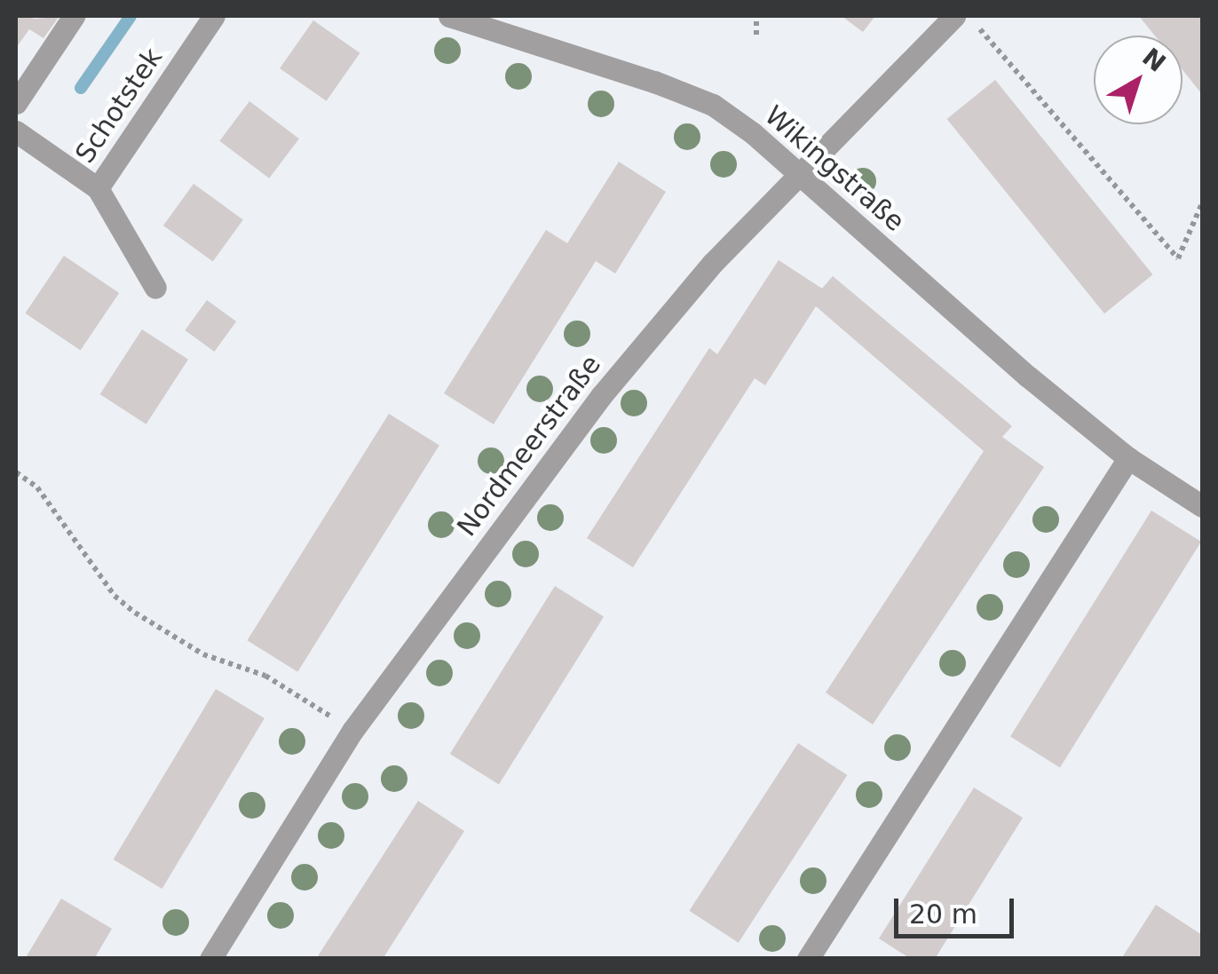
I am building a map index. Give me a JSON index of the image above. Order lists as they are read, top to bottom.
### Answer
{
  "streets": {
    "street": ["Schotstek", "Wikingstraße", "Nordmeerstraße"]
  },
  "crossings": [
    ["Wikingstraße", "Nordmeerstraße"]
  ],
  "scale_bar": "20 m",
  "north": "top right"
}
